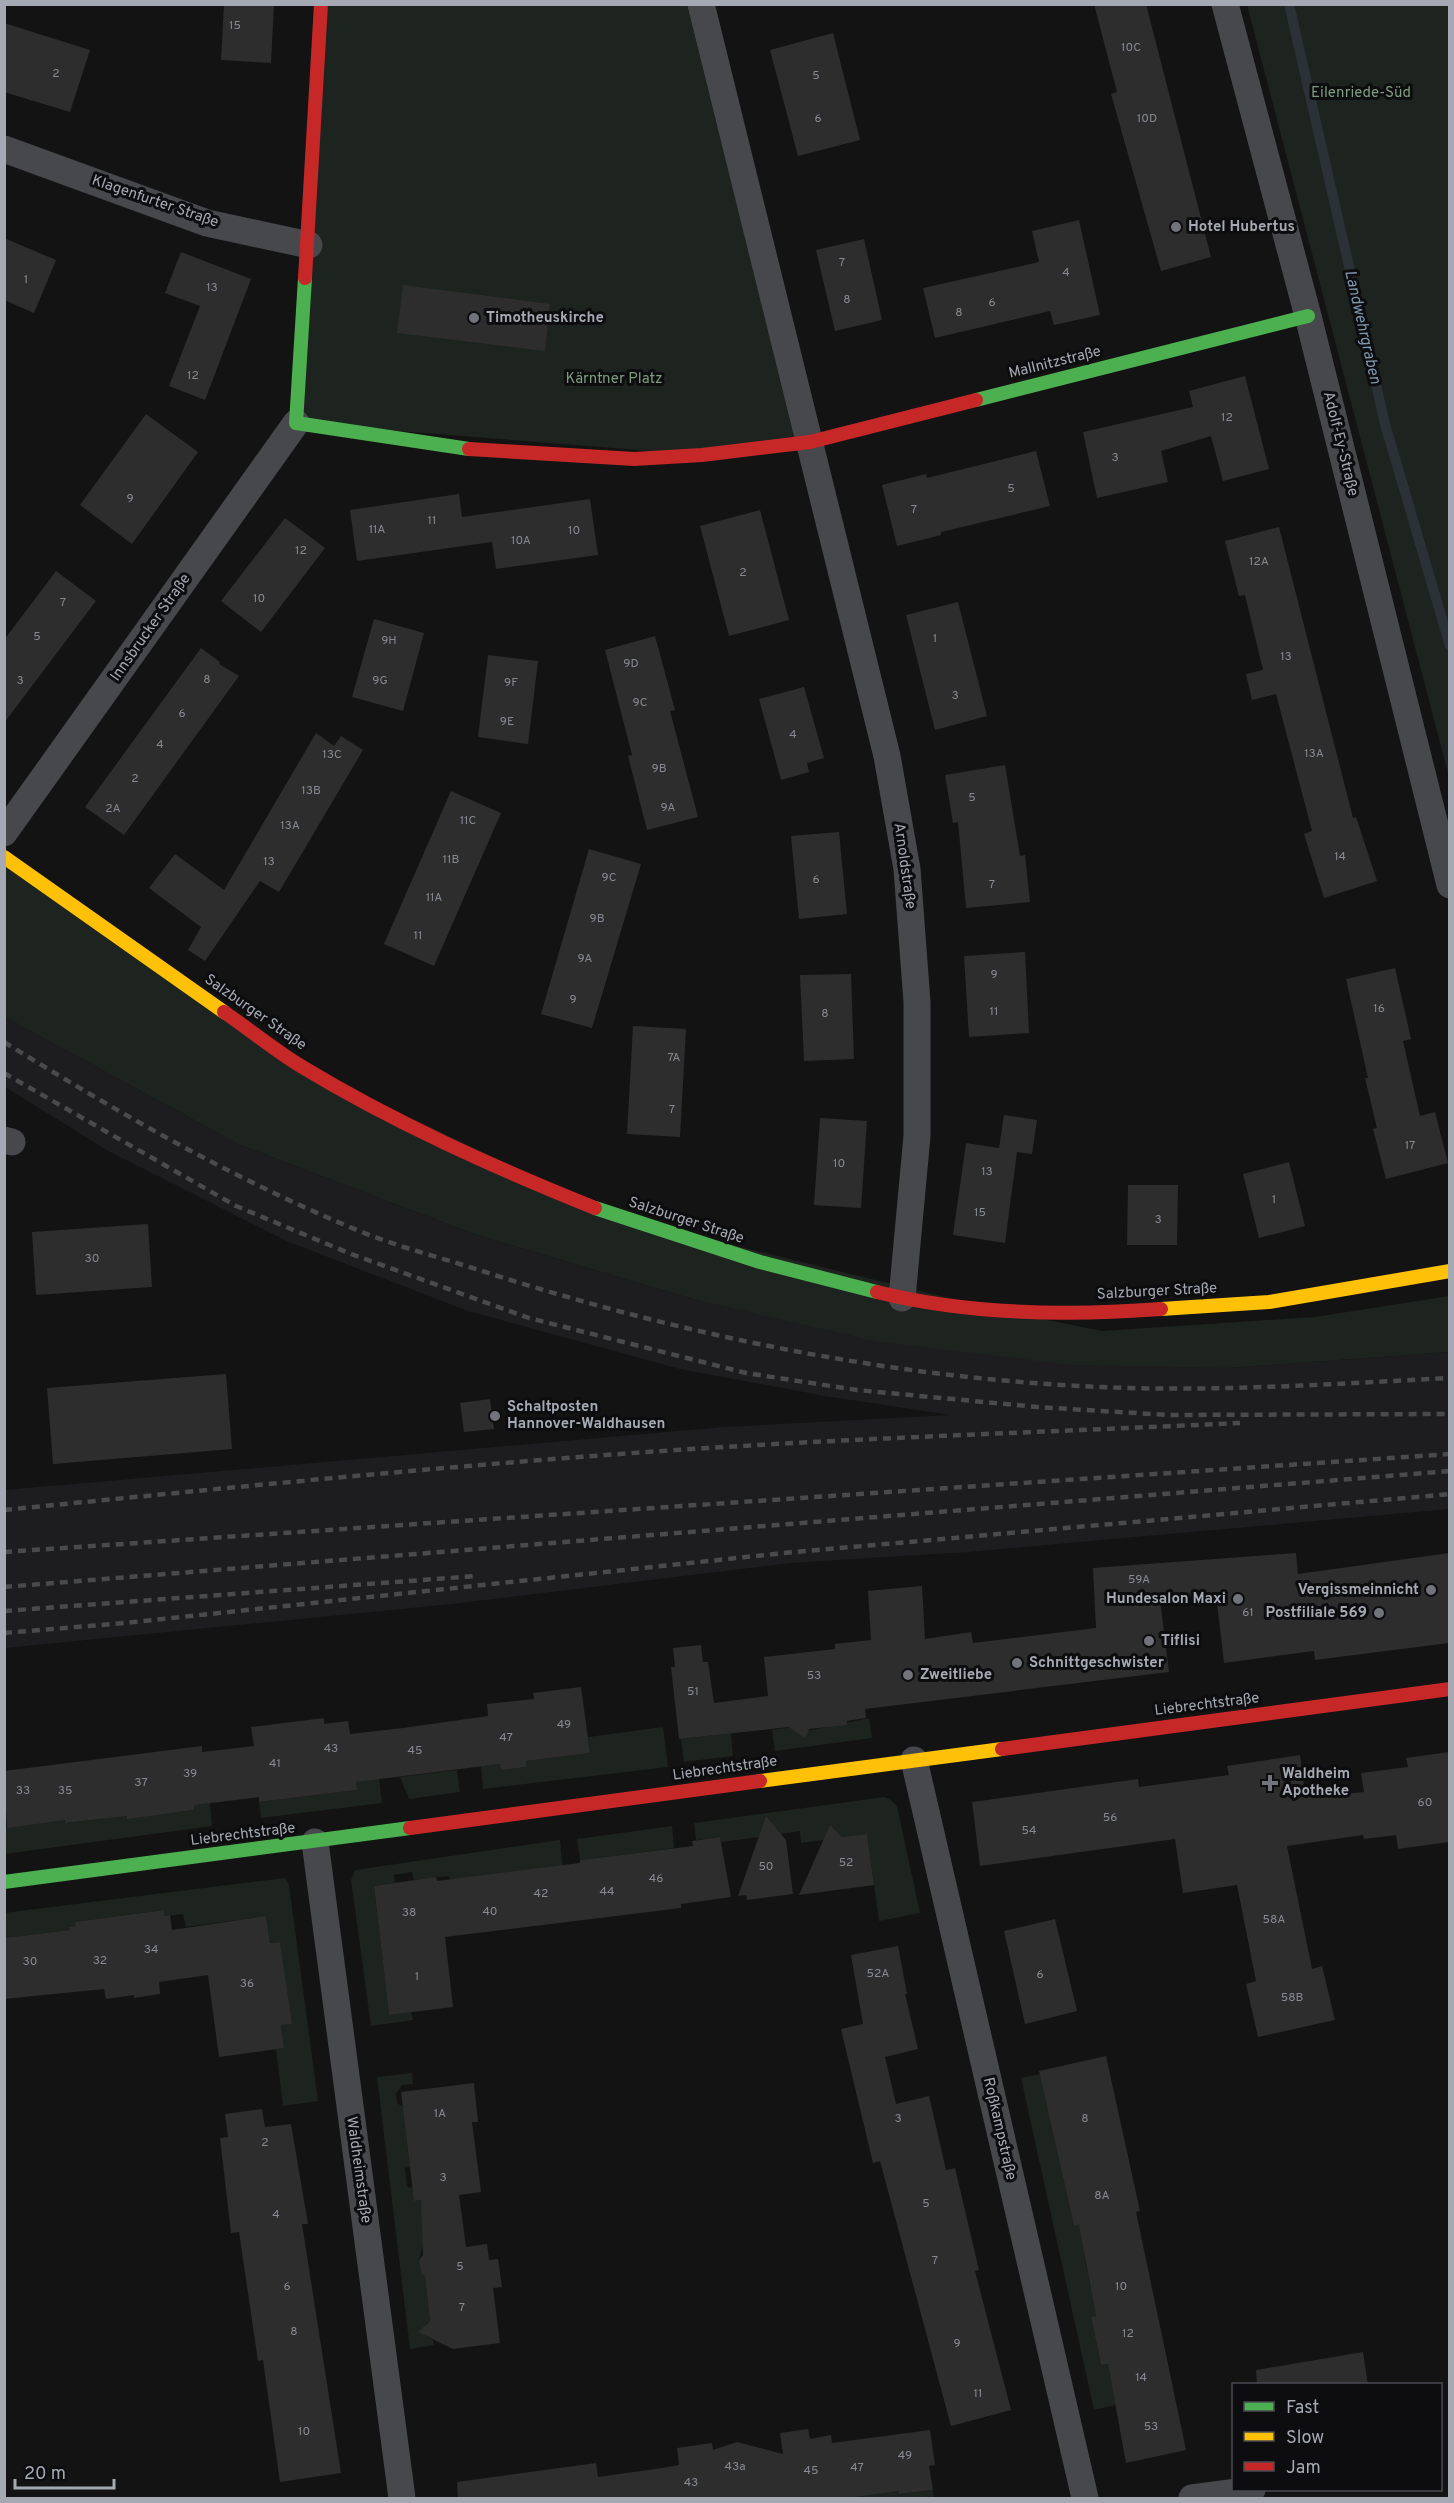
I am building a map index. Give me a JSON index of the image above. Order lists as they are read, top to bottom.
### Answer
{
  "streets": {
    "street": [
      "Klagenfurter Straße",
      "Mallnitzstraße",
      "Adolf-Ey-Straße",
      "Innsbrucker Straße",
      "Arnoldstraße",
      "Salzburger Straße",
      "Liebrechtstraße",
      "Roßkampstraße",
      "Waldheimstraße"
    ]
  },
  "crossings": [
    ["Mallnitzstraße", "Adolf-Ey-Straße"],
    ["Mallnitzstraße", "Arnoldstraße"],
    ["Arnoldstraße", "Salzburger Straße"],
    ["Liebrechtstraße", "Roßkampstraße"],
    ["Liebrechtstraße", "Waldheimstraße"]
  ],
  "water": ["Landwehrgraben"],
  "parks": ["Eilenriede-Süd", "Kärntner Platz"],
  "places": {
    "other": [
      "Hotel Hubertus",
      "Timotheuskirche",
      "Schaltposten Hannover-Waldhausen",
      "Vergissmeinnicht",
      "Hundesalon Maxi",
      "Postfiliale 569",
      "Tiflisi",
      "Schnittgeschwister",
      "Zweitliebe"
    ],
    "health": ["Waldheim Apotheke"]
  },
  "house_numbers": [
    "15",
    "10C",
    "2",
    "5",
    "6",
    "10D",
    "7",
    "4",
    "1",
    "13",
    "8",
    "6",
    "8",
    "12",
    "12",
    "3",
    "5",
    "9",
    "7",
    "11",
    "11A",
    "10",
    "10A",
    "12",
    "12A",
    "2",
    "10",
    "7",
    "5",
    "1",
    "9H",
    "13",
    "9D",
    "8",
    "3",
    "9G",
    "9F",
    "3",
    "9C",
    "6",
    "9E",
    "4",
    "4",
    "13A",
    "13C",
    "9B",
    "2",
    "13B",
    "5",
    "9A",
    "2A",
    "11C",
    "13A",
    "14",
    "11B",
    "13",
    "9C",
    "6",
    "7",
    "11A",
    "9B",
    "11",
    "9A",
    "9",
    "9",
    "16",
    "11",
    "8",
    "7A",
    "7",
    "17",
    "10",
    "13",
    "1",
    "15",
    "3",
    "30",
    "59A",
    "61",
    "53",
    "51",
    "49",
    "47",
    "43",
    "45",
    "41",
    "39",
    "37",
    "33",
    "35",
    "60",
    "56",
    "54",
    "52",
    "50",
    "46",
    "44",
    "42",
    "40",
    "38",
    "58A",
    "34",
    "32",
    "30",
    "52A",
    "6",
    "1",
    "36",
    "58B",
    "1A",
    "3",
    "8",
    "2",
    "3",
    "8A",
    "5",
    "4",
    "7",
    "5",
    "6",
    "10",
    "7",
    "8",
    "12",
    "9",
    "14",
    "11",
    "53",
    "10",
    "49",
    "43a",
    "47",
    "45",
    "43"
  ],
  "legend": ["Fast", "Slow", "Jam"],
  "scale_bar": "20 m"
}
